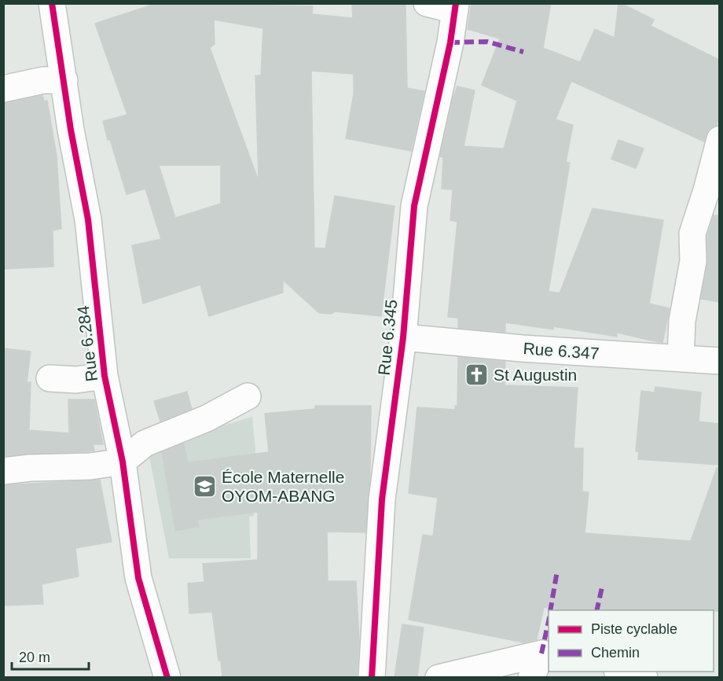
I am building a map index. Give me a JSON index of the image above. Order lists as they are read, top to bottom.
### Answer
{
  "streets": {
    "street": ["Rue 6.345", "Rue 6.284", "Rue 6.347"]
  },
  "crossings": [
    ["Rue 6.345", "Rue 6.347"]
  ],
  "places": {
    "church": ["St Augustin"],
    "school or university": ["École Maternelle OYOM-ABANG"]
  },
  "legend": ["Piste cyclable", "Chemin"],
  "scale_bar": "20 m"
}
